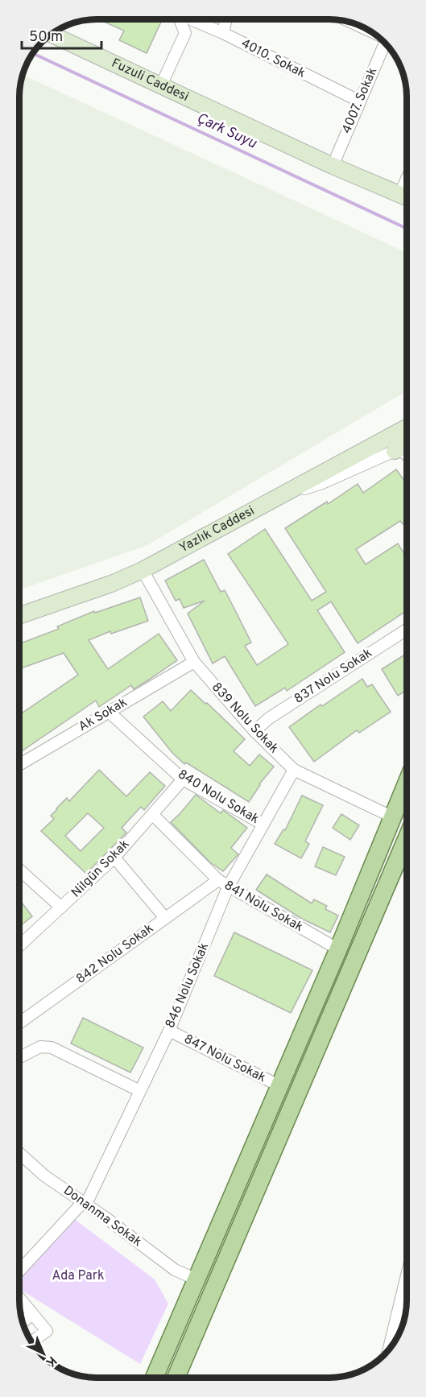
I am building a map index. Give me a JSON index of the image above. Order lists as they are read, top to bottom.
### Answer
{
  "streets": {
    "main road": ["Fuzuli Caddesi", "Yazlık Caddesi"],
    "street": [
      "4010. Sokak",
      "4007. Sokak",
      "837 Nolu Sokak",
      "Ak Sokak",
      "839 Nolu Sokak",
      "840 Nolu Sokak",
      "Nilgün Sokak",
      "841 Nolu Sokak",
      "842 Nolu Sokak",
      "846 Nolu Sokak",
      "847 Nolu Sokak",
      "Donanma Sokak"
    ]
  },
  "crossings": [
    ["4010. Sokak", "4007. Sokak"],
    ["Fuzuli Caddesi", "4007. Sokak"],
    ["Yazlık Caddesi", "839 Nolu Sokak"],
    ["837 Nolu Sokak", "839 Nolu Sokak"],
    ["Ak Sokak", "839 Nolu Sokak"],
    ["Ak Sokak", "840 Nolu Sokak"],
    ["839 Nolu Sokak", "846 Nolu Sokak"],
    ["840 Nolu Sokak", "Nilgün Sokak"],
    ["840 Nolu Sokak", "846 Nolu Sokak"],
    ["Nilgün Sokak", "841 Nolu Sokak"],
    ["841 Nolu Sokak", "842 Nolu Sokak"],
    ["841 Nolu Sokak", "846 Nolu Sokak"],
    ["846 Nolu Sokak", "847 Nolu Sokak"],
    ["846 Nolu Sokak", "Donanma Sokak"]
  ],
  "water": ["Çark Suyu"],
  "parks": ["Ada Park"],
  "scale_bar": "50 m",
  "north": "bottom right"
}
